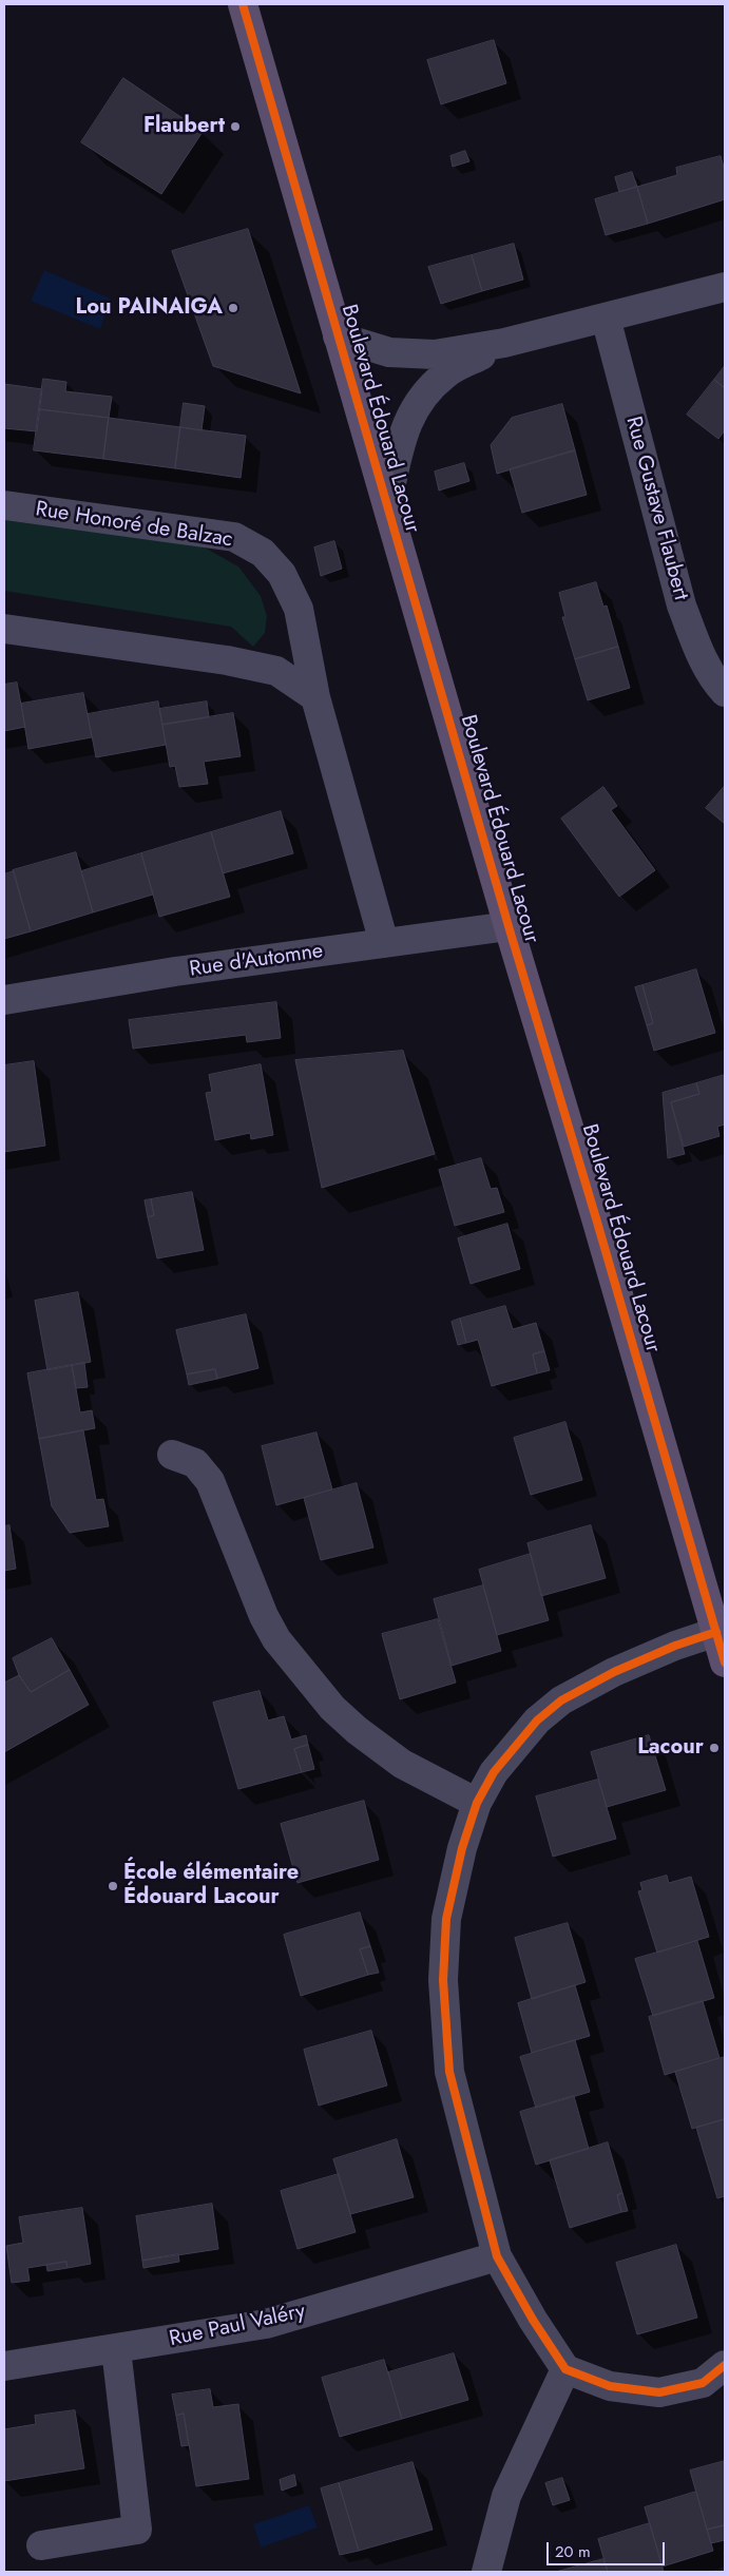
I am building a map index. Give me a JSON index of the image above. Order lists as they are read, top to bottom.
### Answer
{
  "streets": {
    "main road": ["Boulevard Édouard Lacour"],
    "street": [
      "Rue Gustave Flaubert",
      "Rue Honoré de Balzac",
      "Rue d'Automne",
      "Rue Paul Valéry"
    ]
  },
  "crossings": [
    ["Boulevard Édouard Lacour", "Rue d'Automne"],
    ["Rue Honoré de Balzac", "Rue d'Automne"]
  ],
  "places": [
    "Flaubert",
    "Lou PAINAIGA",
    "Lacour",
    "École élémentaire Édouard Lacour"
  ],
  "scale_bar": "20 m"
}
